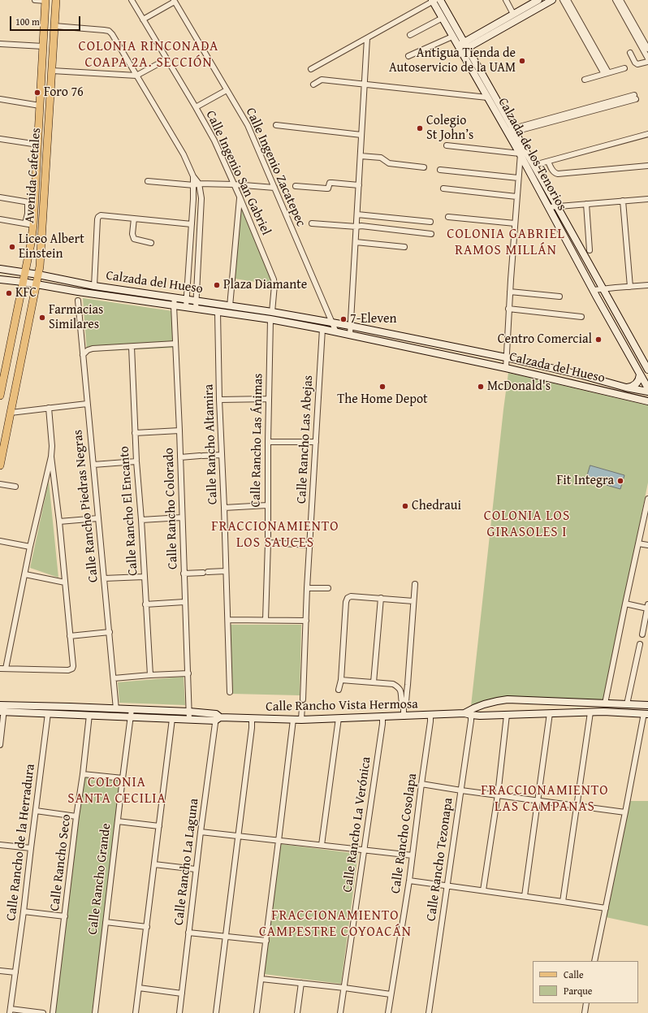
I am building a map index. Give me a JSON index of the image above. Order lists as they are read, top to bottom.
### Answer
{
  "streets": {
    "main road": ["Avenida Cafetales"],
    "street": [
      "Calzada de los Tenorios",
      "Calle Ingenio Zacatepec",
      "Calle Ingenio San Gabriel",
      "Calzada del Hueso",
      "Calle Rancho Las Abejas",
      "Calle Rancho Las Ánimas",
      "Calle Rancho Altamira",
      "Calle Rancho Piedras Negras",
      "Calle Rancho Colorado",
      "Calle Rancho El Encanto",
      "Calle Rancho Vista Hermosa",
      "Calle Rancho La Verónica",
      "Calle Rancho Cosolapa",
      "Calle Rancho de la Herradura",
      "Calle Rancho Tezonapa",
      "Calle Rancho La Laguna",
      "Calle Rancho Seco",
      "Calle Rancho Grande"
    ]
  },
  "crossings": [
    ["Calle Ingenio Zacatepec", "Calzada del Hueso"],
    ["Calle Ingenio San Gabriel", "Calzada del Hueso"],
    ["Avenida Cafetales", "Calzada del Hueso"],
    ["Calzada del Hueso", "Calle Rancho Las Abejas"],
    ["Calzada del Hueso", "Calle Rancho Las Ánimas"],
    ["Calzada del Hueso", "Calle Rancho Altamira"],
    ["Calzada del Hueso", "Calle Rancho Colorado"],
    ["Calle Rancho Piedras Negras", "Calle Rancho Vista Hermosa"],
    ["Calle Rancho Colorado", "Calle Rancho Vista Hermosa"],
    ["Calle Rancho Vista Hermosa", "Calle Rancho La Verónica"],
    ["Calle Rancho Vista Hermosa", "Calle Rancho Cosolapa"],
    ["Calle Rancho Vista Hermosa", "Calle Rancho de la Herradura"],
    ["Calle Rancho Vista Hermosa", "Calle Rancho Tezonapa"],
    ["Calle Rancho Vista Hermosa", "Calle Rancho La Laguna"],
    ["Calle Rancho Vista Hermosa", "Calle Rancho Seco"],
    ["Calle Rancho Vista Hermosa", "Calle Rancho Grande"]
  ],
  "districts": [
    "COLONIA RINCONADA COAPA 2A. SECCIÓN",
    "COLONIA GABRIEL RAMOS MILLÁN",
    "COLONIA LOS GIRASOLES I",
    "FRACCIONAMIENTO LOS SAUCES",
    "COLONIA SANTA CECILIA",
    "FRACCIONAMIENTO LAS CAMPANAS",
    "FRACCIONAMIENTO CAMPESTRE COYOACÁN"
  ],
  "places": [
    "Antigua Tienda de Autoservicio de la UAM",
    "Foro 76",
    "Colegio St John’s",
    "Liceo Albert Einstein",
    "Plaza Diamante",
    "KFC",
    "Farmacias Similares",
    "7-Eleven",
    "Centro Comercial",
    "The Home Depot",
    "McDonald's",
    "Fit Integra",
    "Chedraui"
  ],
  "legend": ["Calle", "Parque"],
  "scale_bar": "100 m"
}
